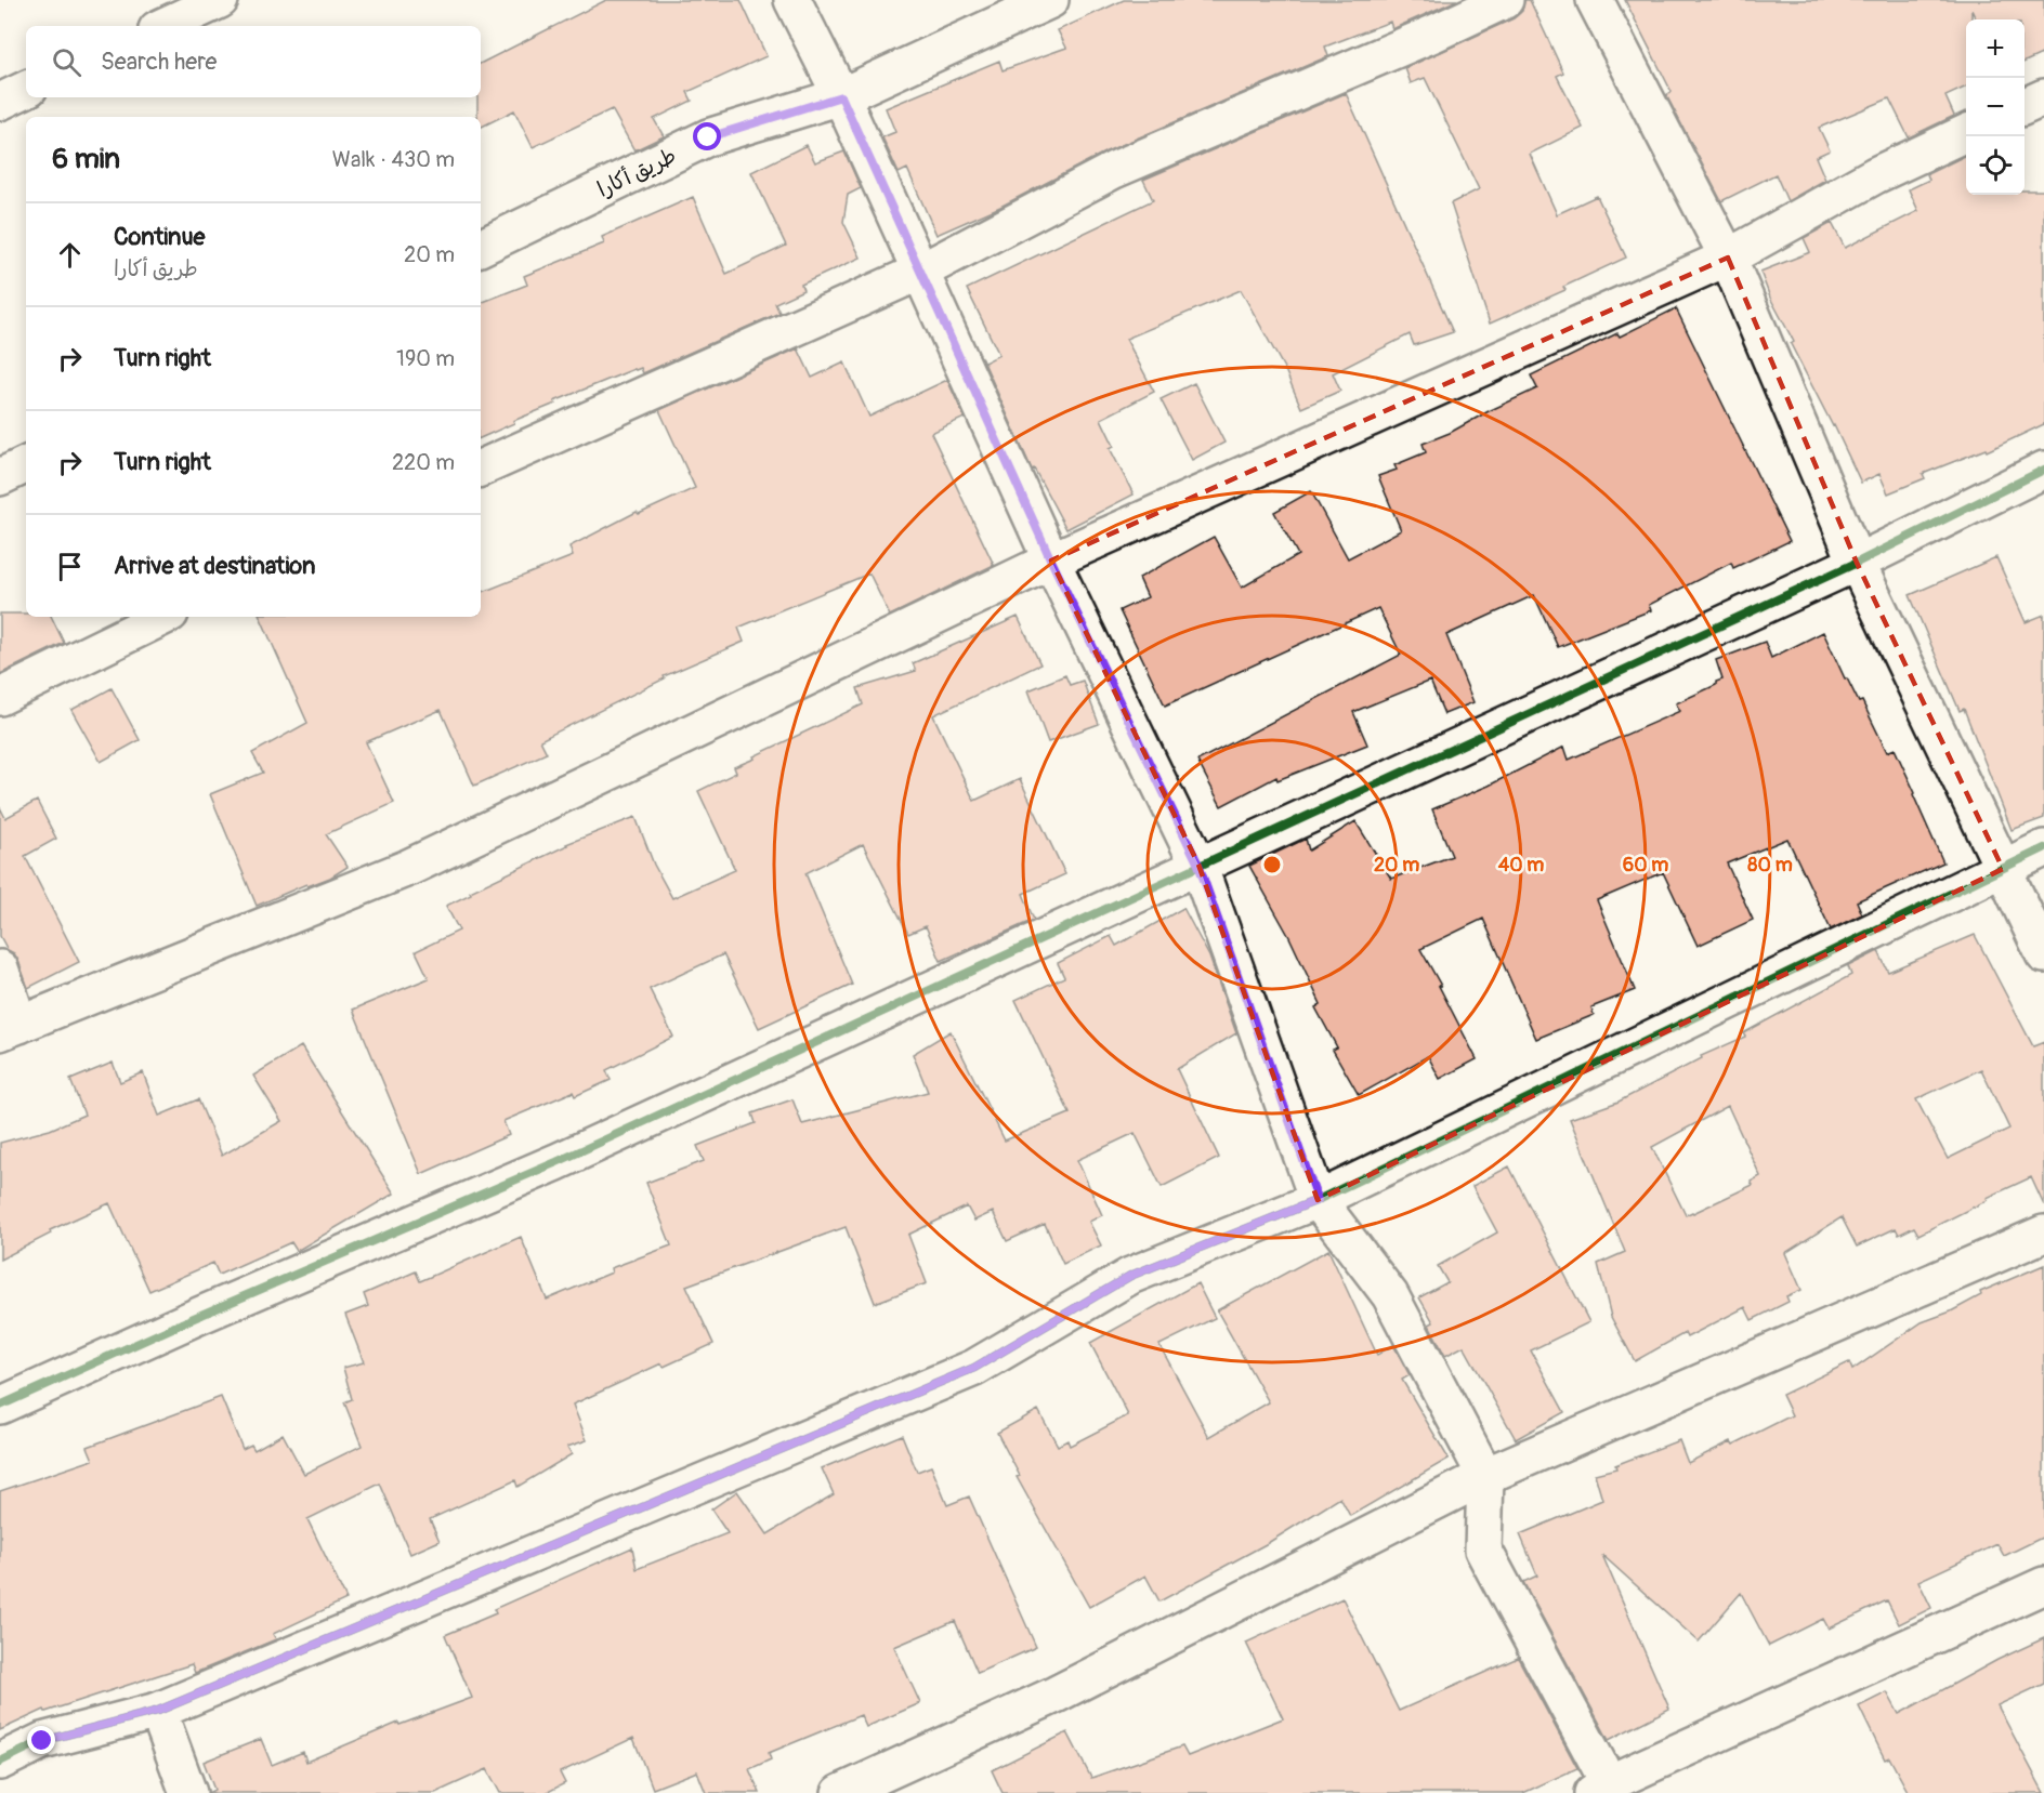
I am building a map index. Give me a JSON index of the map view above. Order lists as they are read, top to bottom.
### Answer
{
  "streets": {
    "street": ["طريق أكارا"]
  },
  "page": {
    "map_buttons": ["+", "−"],
    "search": "Search here",
    "heading": ["6 min", "Walk · 430 m"],
    "list": [
      ["Continue", "طريق أكارا", "20 m"],
      ["Turn right", "190 m"],
      ["Turn right", "220 m"],
      "Arrive at destination"
    ]
  },
  "rings": [
    "20 m",
    "40 m",
    "60 m",
    "80 m"
  ]
}
